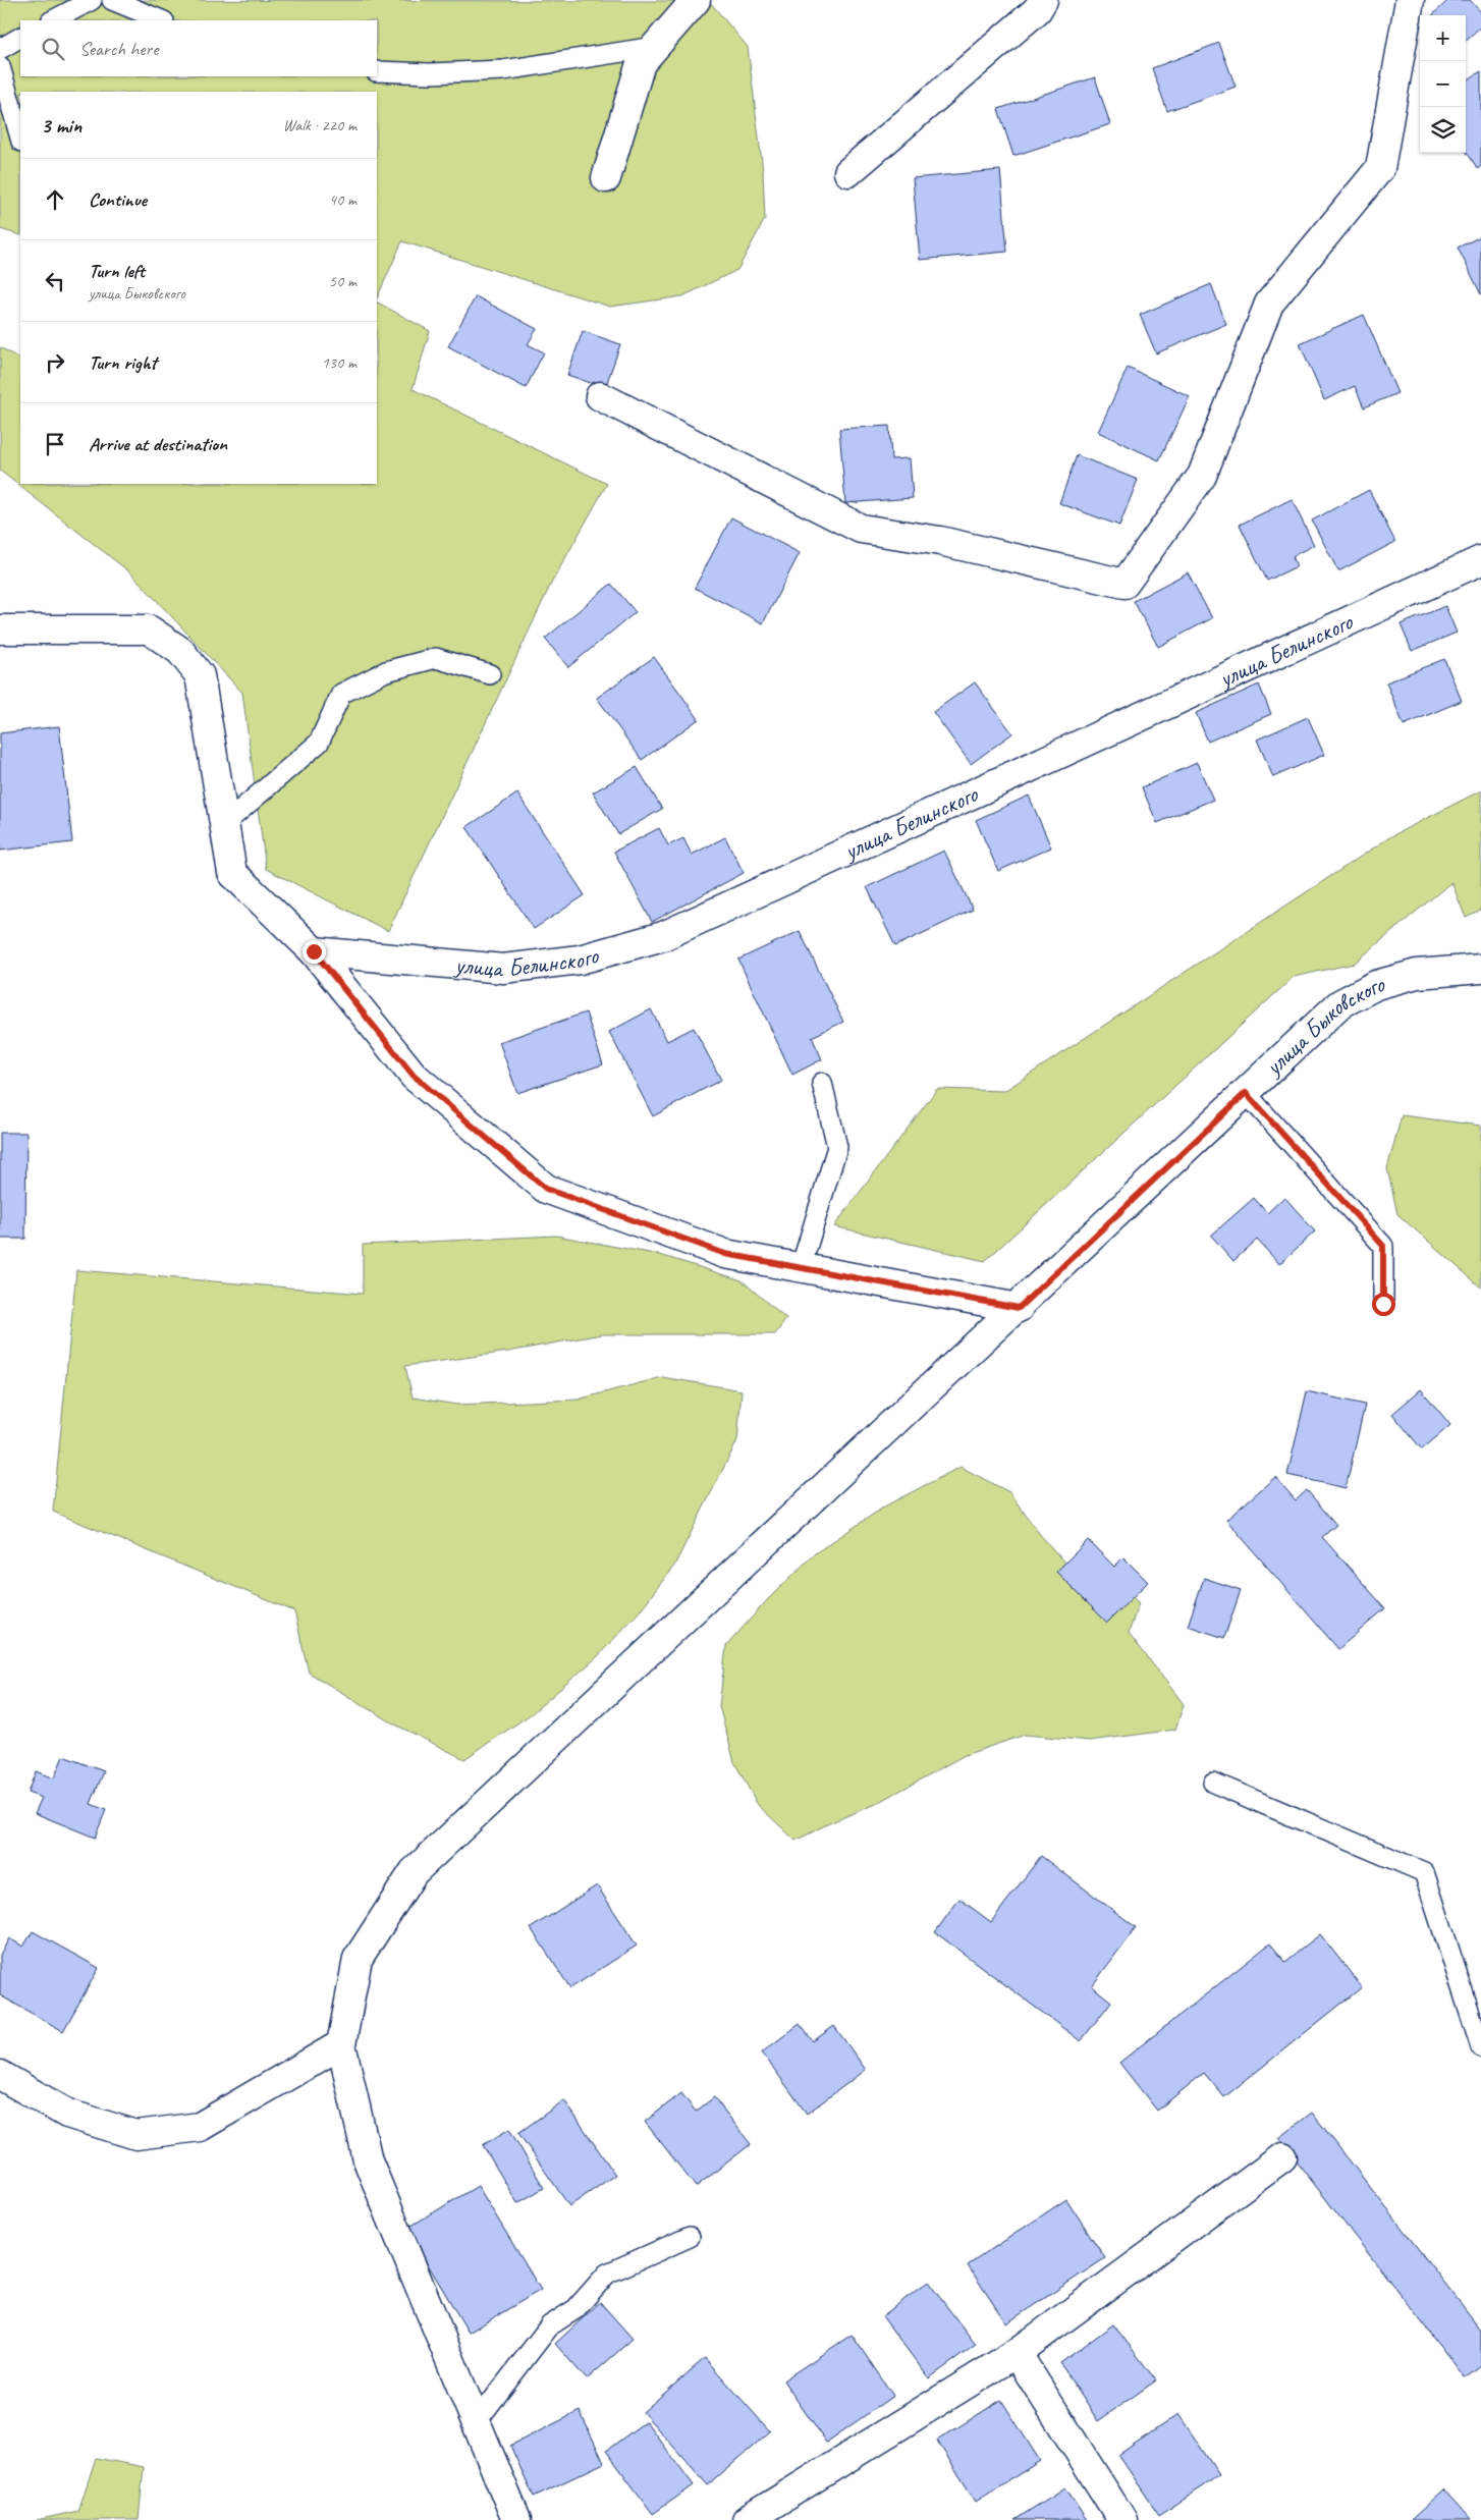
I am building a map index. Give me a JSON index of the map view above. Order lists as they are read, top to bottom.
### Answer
{
  "streets": {
    "street": ["улица Белинского", "улица Быковского"]
  },
  "page": {
    "map_buttons": ["+", "−"],
    "search": "Search here",
    "heading": ["3 min", "Walk · 220 m"],
    "list": [
      ["Continue", "40 m"],
      ["Turn left", "улица Быковского", "50 m"],
      ["Turn right", "130 m"],
      "Arrive at destination"
    ]
  }
}
